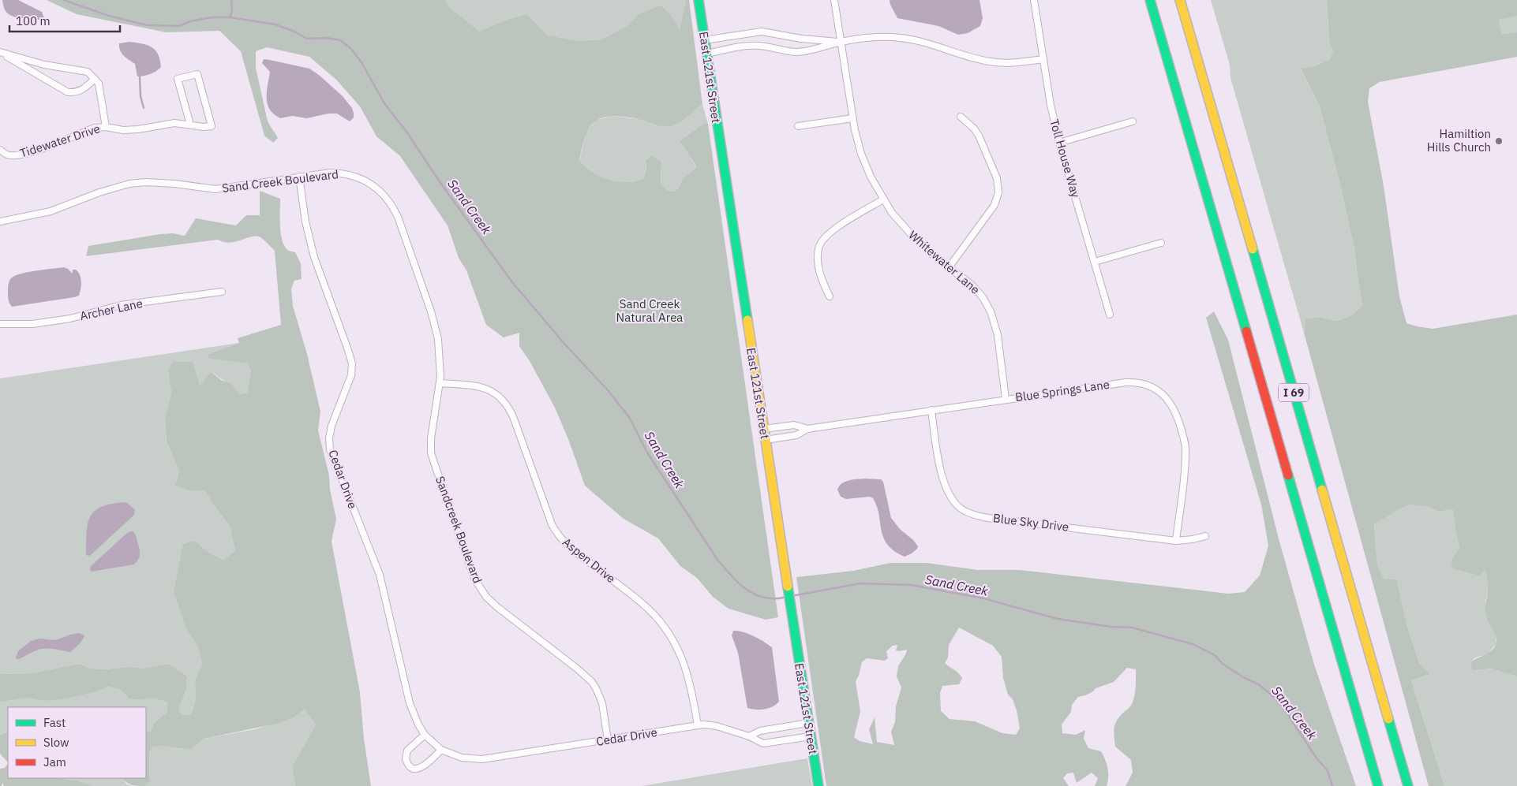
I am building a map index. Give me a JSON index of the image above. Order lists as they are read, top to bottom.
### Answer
{
  "streets": {
    "main road": ["East 121st Street", "I 69"],
    "street": [
      "Tidewater Drive",
      "Toll House Way",
      "Sand Creek Boulevard",
      "Whitewater Lane",
      "Archer Lane",
      "Blue Springs Lane",
      "Cedar Drive",
      "Blue Sky Drive",
      "Sandcreek Boulevard",
      "Aspen Drive"
    ]
  },
  "crossings": [
    ["East 121st Street", "Blue Springs Lane"],
    ["East 121st Street", "Cedar Drive"],
    ["Sand Creek Boulevard", "Cedar Drive"],
    ["Sand Creek Boulevard", "Sandcreek Boulevard"],
    ["Sand Creek Boulevard", "Aspen Drive"],
    ["Whitewater Lane", "Blue Springs Lane"],
    ["Blue Springs Lane", "Blue Sky Drive"],
    ["Cedar Drive", "Sandcreek Boulevard"],
    ["Cedar Drive", "Aspen Drive"],
    ["Sandcreek Boulevard", "Aspen Drive"]
  ],
  "water": ["Sand Creek"],
  "parks": ["Sand Creek Natural Area"],
  "places": ["Hamiltion Hills Church"],
  "legend": ["Fast", "Slow", "Jam"],
  "scale_bar": "100 m"
}
